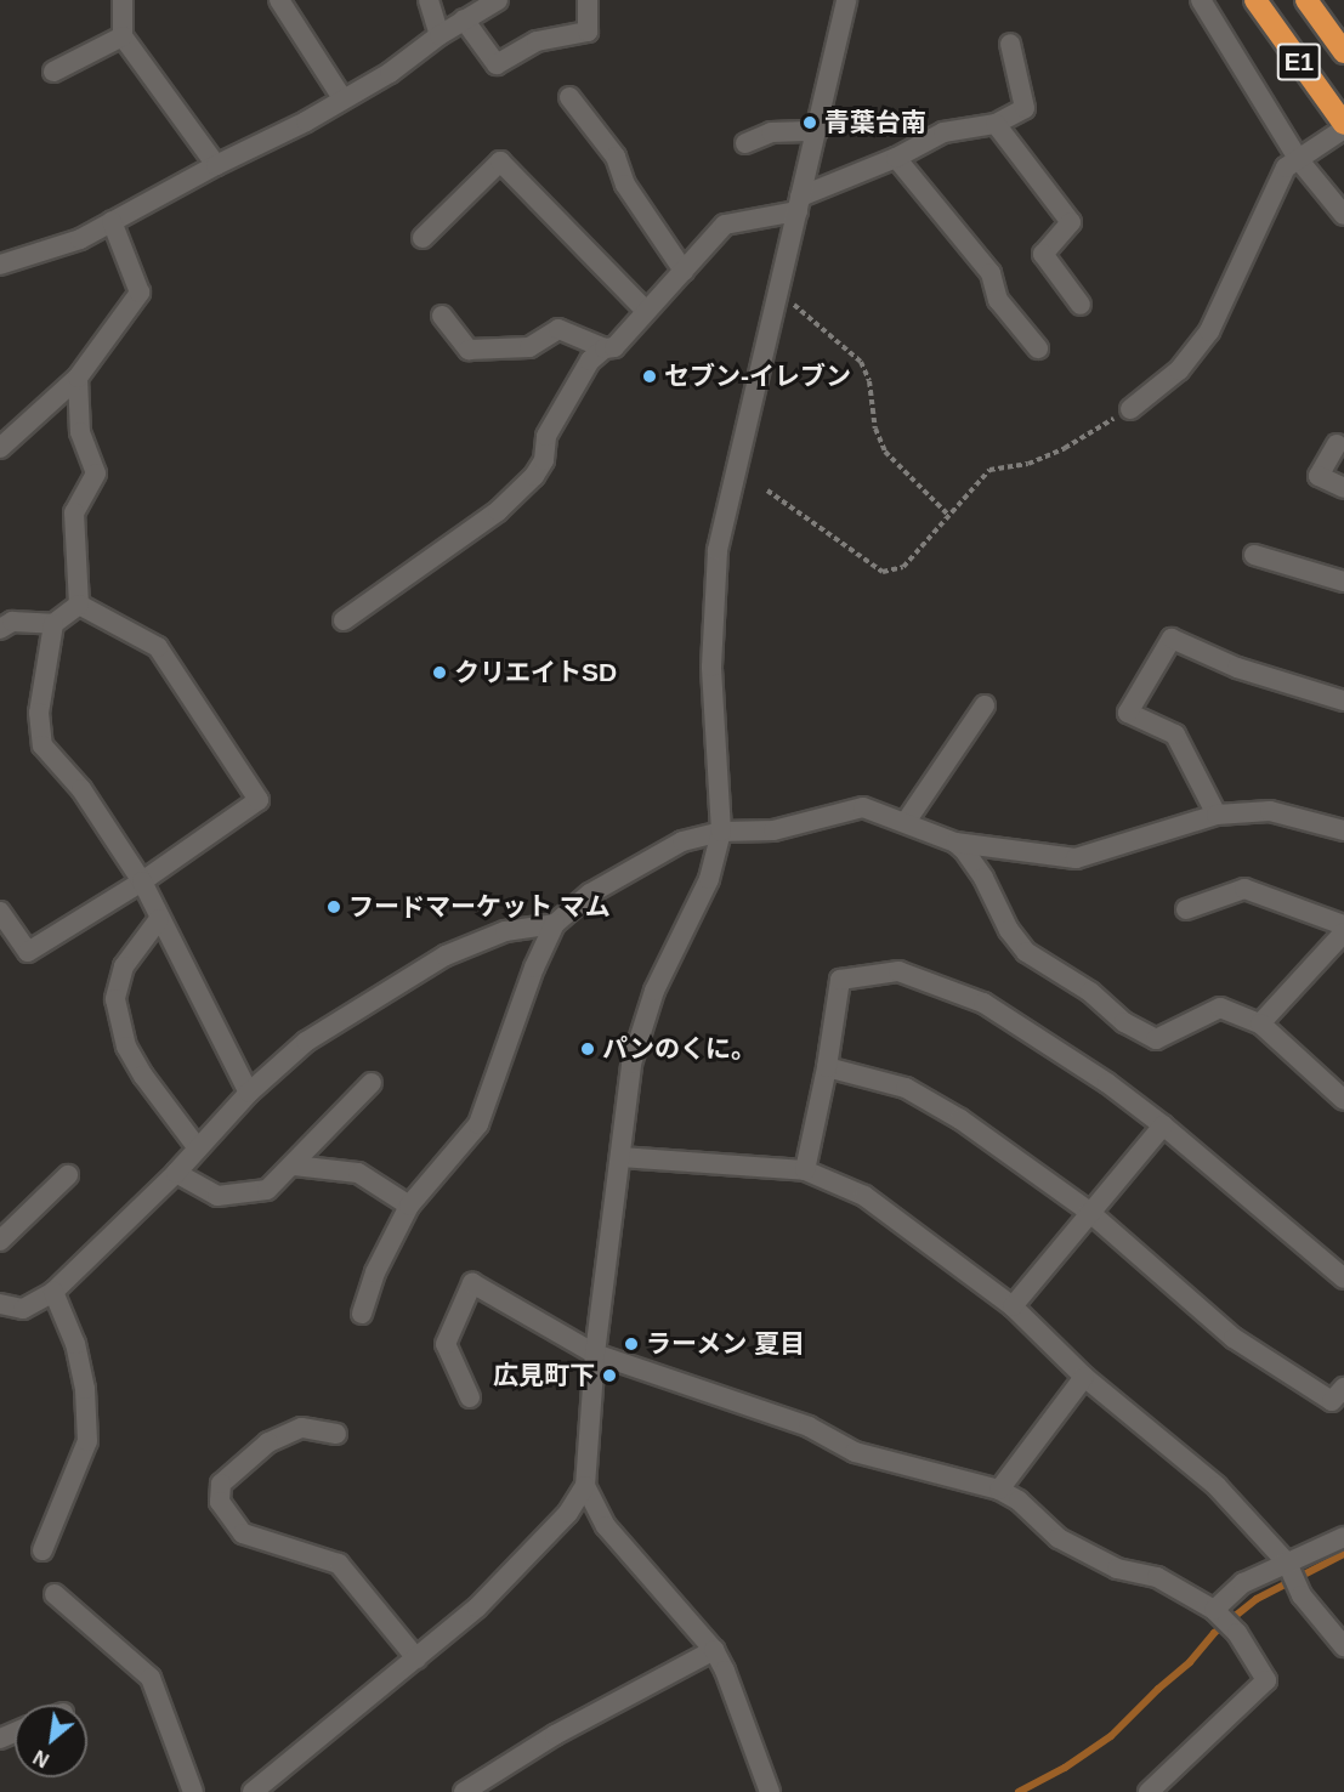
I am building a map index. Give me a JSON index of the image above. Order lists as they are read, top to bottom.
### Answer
{
  "streets": {
    "highway": ["E1"]
  },
  "places": [
    "青葉台南",
    "セブン-イレブン",
    "クリエイトSD",
    "フードマーケット マム",
    "パンのくに。",
    "ラーメン 夏目",
    "広見町下"
  ],
  "north": "bottom left"
}
